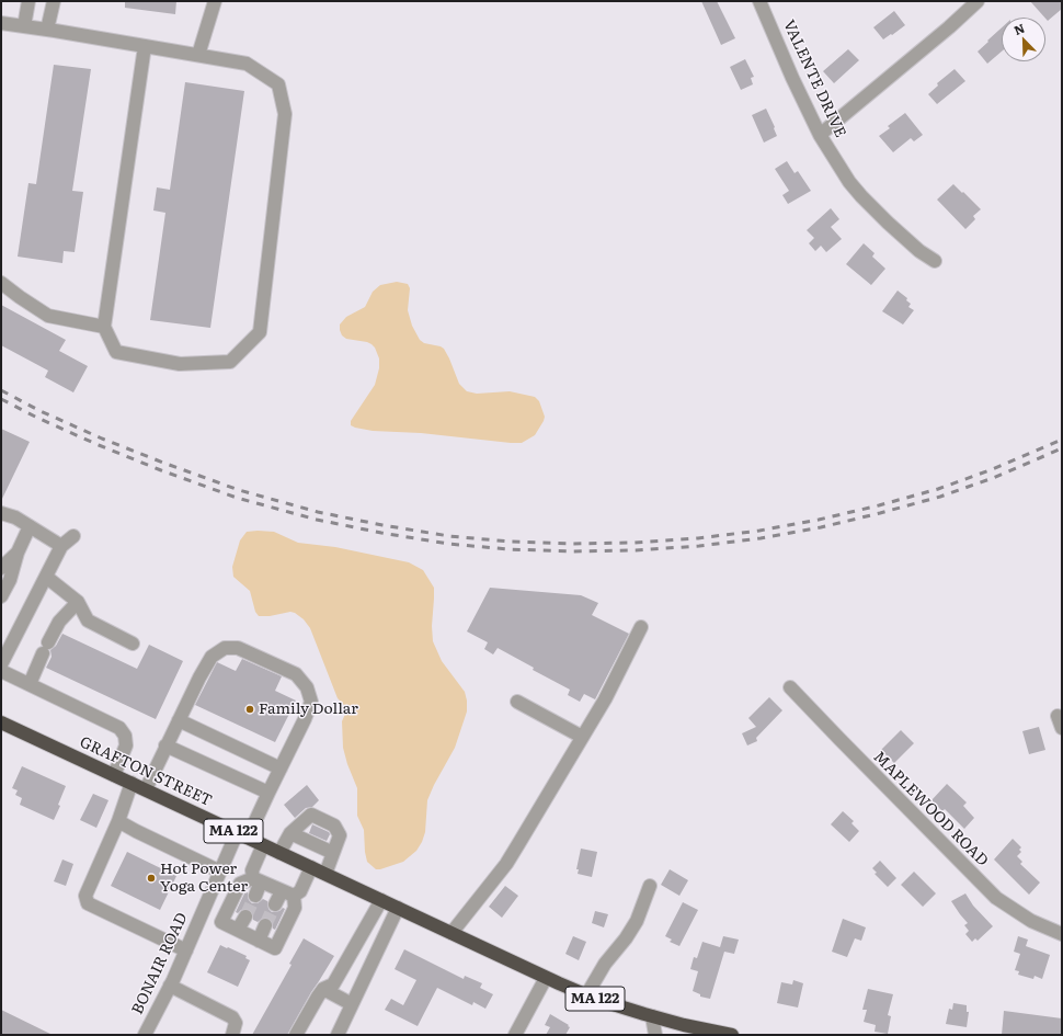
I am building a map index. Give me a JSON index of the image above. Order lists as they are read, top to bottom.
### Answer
{
  "streets": {
    "highway": ["GRAFTON STREET", "MA 122"],
    "street": ["VALENTE DRIVE", "MAPLEWOOD ROAD", "BONAIR ROAD"]
  },
  "crossings": [
    ["GRAFTON STREET", "MA 122"],
    ["GRAFTON STREET", "BONAIR ROAD"]
  ],
  "places": ["Family Dollar", "Hot Power Yoga Center"],
  "north": "top left"
}
